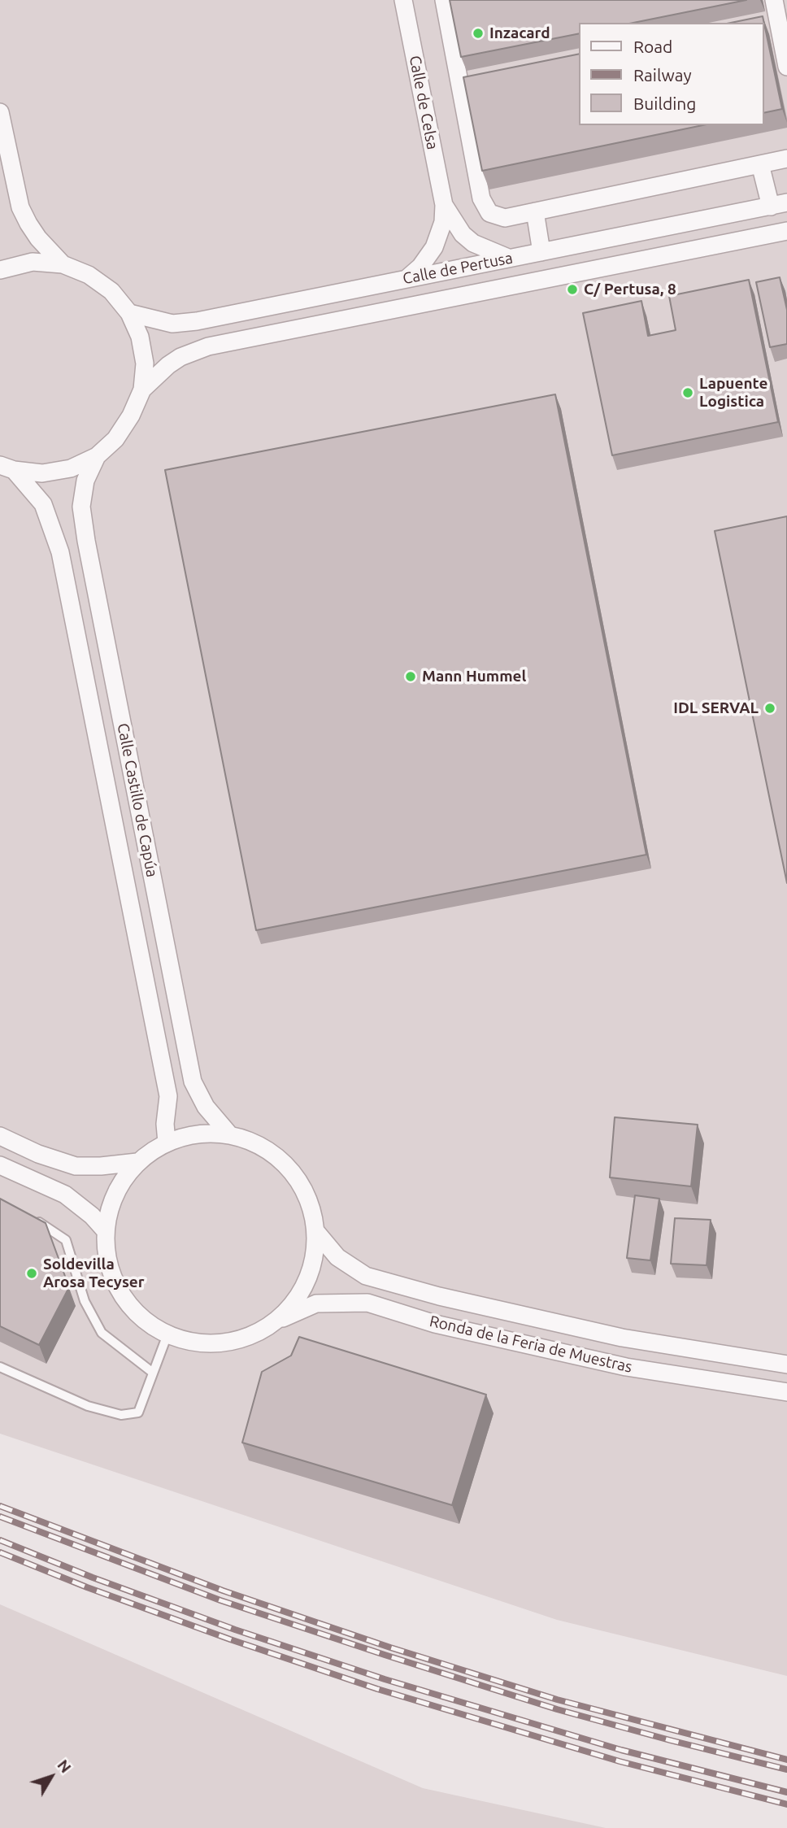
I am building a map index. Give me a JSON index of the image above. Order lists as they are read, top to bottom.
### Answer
{
  "streets": {
    "street": [
      "Calle de Celsa",
      "Calle de Pertusa",
      "Calle Castillo de Capúa",
      "Ronda de la Feria de Muestras"
    ]
  },
  "crossings": [
    ["Calle de Celsa", "Calle de Pertusa"],
    ["Calle Castillo de Capúa", "Ronda de la Feria de Muestras"]
  ],
  "places": [
    "Inzacard",
    "C/ Pertusa, 8",
    "Lapuente Logistica",
    "Mann Hummel",
    "IDL SERVAL",
    "Soldevilla Arosa Tecyser"
  ],
  "legend": ["Road", "Railway", "Building"],
  "north": "top right"
}
